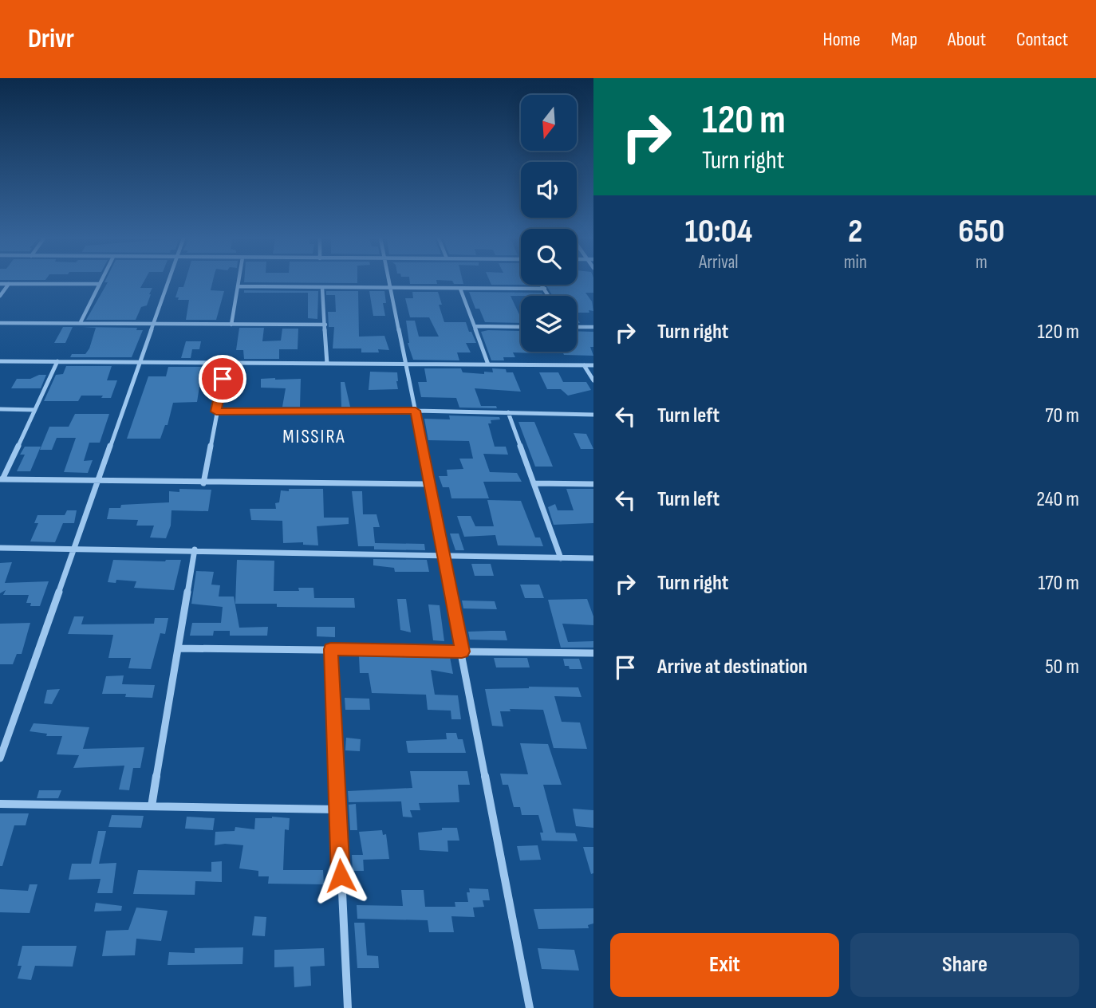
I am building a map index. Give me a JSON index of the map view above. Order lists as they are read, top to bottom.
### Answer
{
  "districts": ["MISSIRA"],
  "north": "bottom",
  "page": {
    "header": "Drivr",
    "nav": [
      "Home",
      "Map",
      "About",
      "Contact"
    ],
    "turn": ["120 m", "Turn right"],
    "eta": [
      "10:04",
      "Arrival",
      "2",
      "min",
      "650",
      "m"
    ],
    "list": [
      {
        "name": "Turn right",
        "value": "120 m"
      },
      {
        "name": "Turn left",
        "value": "70 m"
      },
      {
        "name": "Turn left",
        "value": "240 m"
      },
      {
        "name": "Turn right",
        "value": "170 m"
      },
      {
        "name": "Arrive at destination",
        "value": "50 m"
      }
    ],
    "buttons": ["Exit", "Share"]
  }
}
